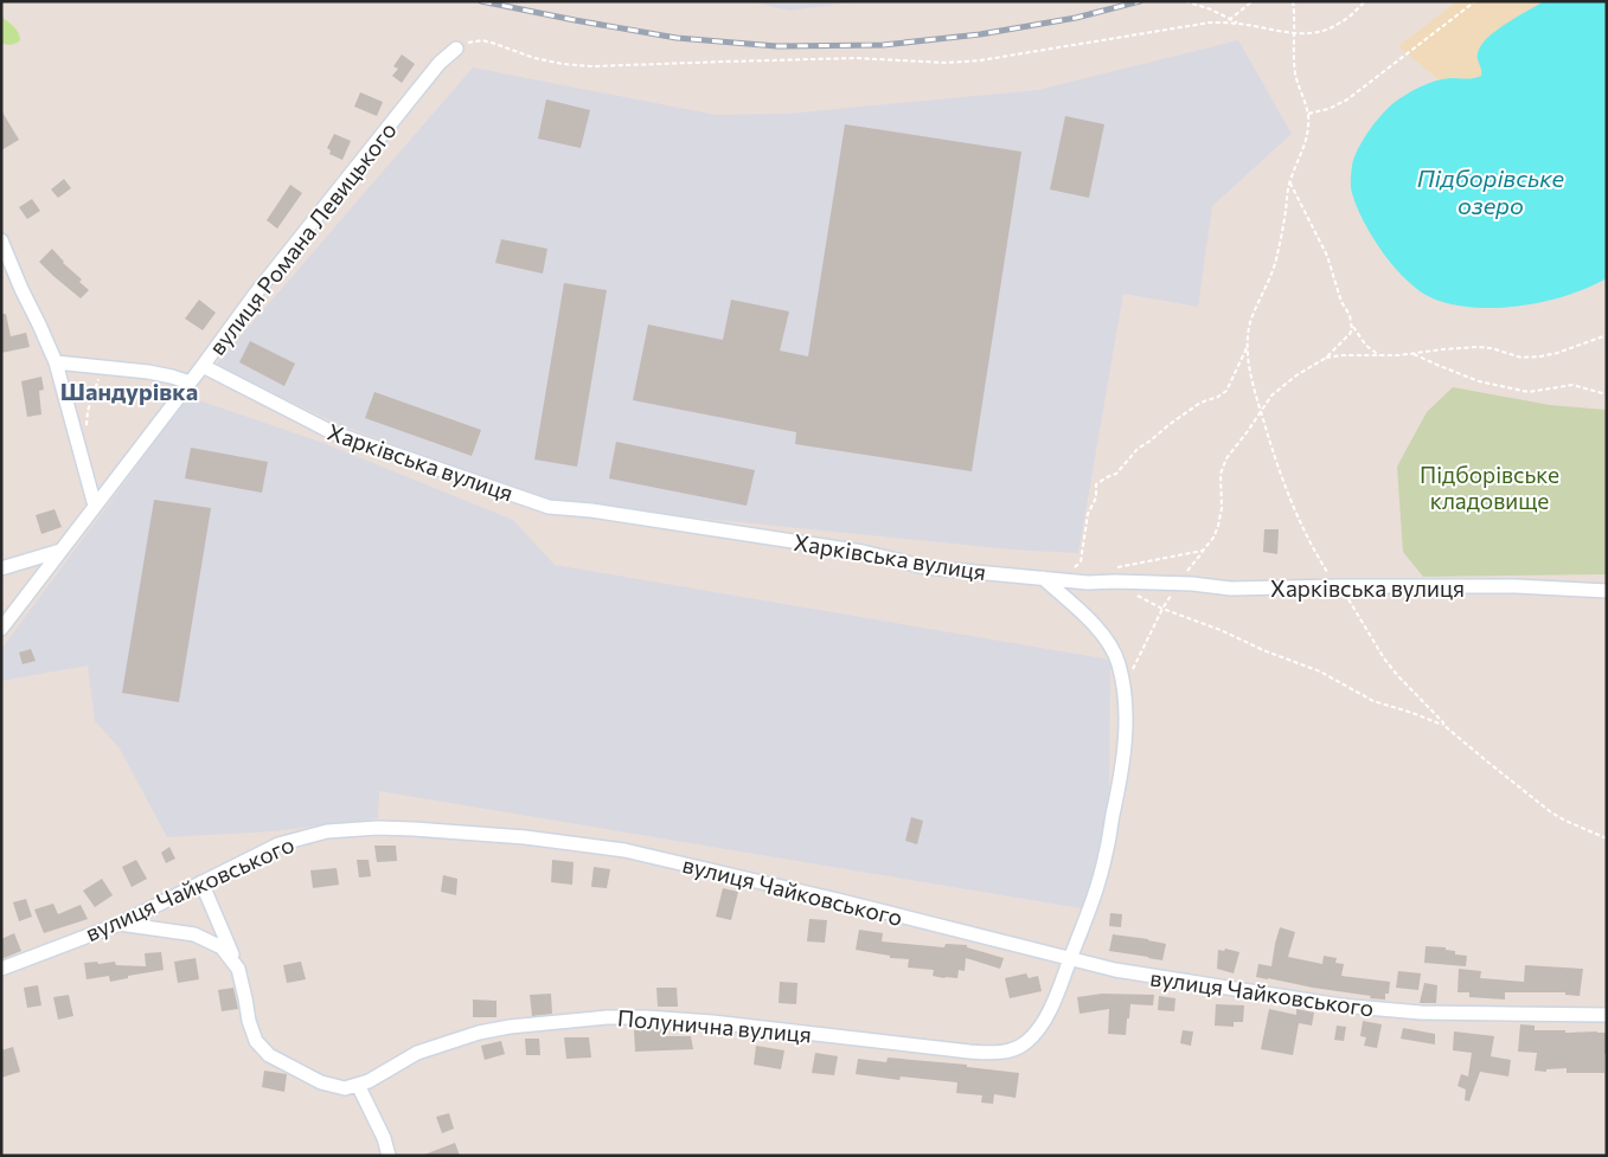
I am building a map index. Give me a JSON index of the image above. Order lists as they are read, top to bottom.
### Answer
{
  "streets": {
    "street": [
      "вулиця Романа Левицького",
      "Харківська вулиця",
      "вулиця Чайковського",
      "Полунична вулиця"
    ]
  },
  "crossings": [
    ["вулиця Романа Левицького", "Харківська вулиця"],
    ["Харківська вулиця", "Полунична вулиця"],
    ["вулиця Чайковського", "Полунична вулиця"]
  ],
  "districts": ["Шандурівка"],
  "water": ["Підборівське озеро"],
  "parks": ["Підборівське кладовище"]
}
